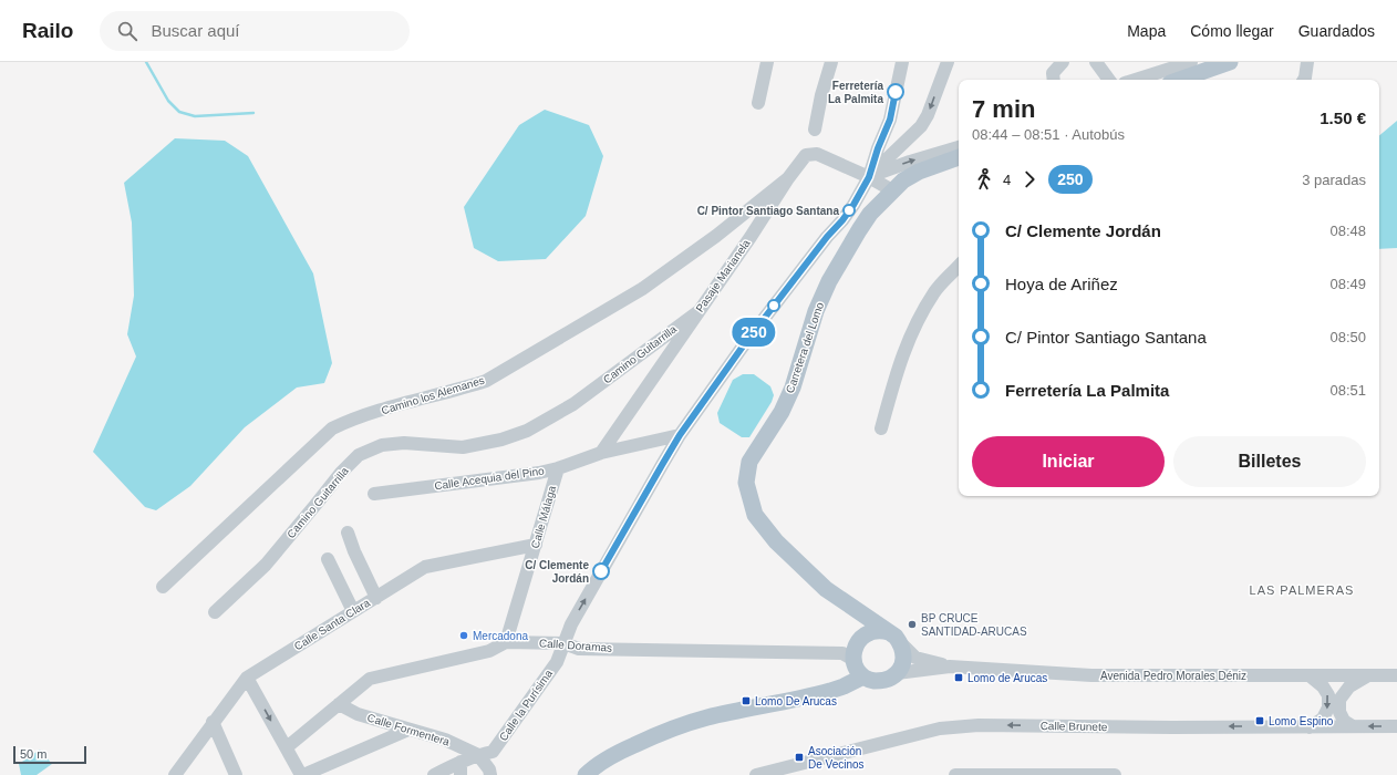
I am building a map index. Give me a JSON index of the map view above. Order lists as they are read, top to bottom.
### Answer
{
  "streets": {
    "main road": ["Carretera del Lomo"],
    "street": [
      "Pasaje Marianela",
      "Camino Guitarrilla",
      "Camino los Alemanes",
      "Calle Acequia del Pino",
      "Calle Málaga",
      "Calle Santa Clara",
      "Calle Doramas",
      "Avenida Pedro Morales Déniz",
      "Calle la Purísima",
      "Calle Brunete",
      "Calle Formentera"
    ]
  },
  "crossings": [
    ["Pasaje Marianela", "Carretera del Lomo"],
    ["Pasaje Marianela", "Camino Guitarrilla"],
    ["Pasaje Marianela", "Camino los Alemanes"],
    ["Pasaje Marianela", "Calle Acequia del Pino"],
    ["Pasaje Marianela", "Calle la Purísima"],
    ["Carretera del Lomo", "Calle Doramas"],
    ["Calle Acequia del Pino", "Calle Málaga"],
    ["Calle Acequia del Pino", "Calle la Purísima"],
    ["Calle Málaga", "Calle Santa Clara"],
    ["Calle Málaga", "Calle Doramas"],
    ["Calle Doramas", "Calle la Purísima"],
    ["Calle Doramas", "Calle Formentera"],
    ["Calle la Purísima", "Calle Formentera"]
  ],
  "districts": ["LAS PALMERAS"],
  "places": {
    "other": [
      "Ferretería La Palmita",
      "C/ Pintor Santiago Santana",
      "C/ Clemente Jordán",
      "BP CRUCE SANTIDAD-ARUCAS",
      "Mercadona"
    ],
    "transit": [
      "Lomo de Arucas",
      "Lomo De Arucas",
      "Lomo Espino",
      "Asociación De Vecinos"
    ]
  },
  "lines": ["bus line 250"],
  "scale_bar": "50 m",
  "page": {
    "header": "Railo",
    "search": "Buscar aquí",
    "nav": ["Mapa", "Cómo llegar", "Guardados"],
    "on_map": "250",
    "heading": ["7 min", "08:44 – 08:51 · Autobús", "1.50 €"],
    "legs": ["4", "250", "3 paradas"],
    "list": [
      {
        "name": "C/ Clemente Jordán",
        "value": "08:48"
      },
      {
        "name": "Hoya de Ariñez",
        "value": "08:49"
      },
      {
        "name": "C/ Pintor Santiago Santana",
        "value": "08:50"
      },
      {
        "name": "Ferretería La Palmita",
        "value": "08:51"
      }
    ],
    "buttons": ["Iniciar", "Billetes"],
    "scale": "50 m"
  }
}
